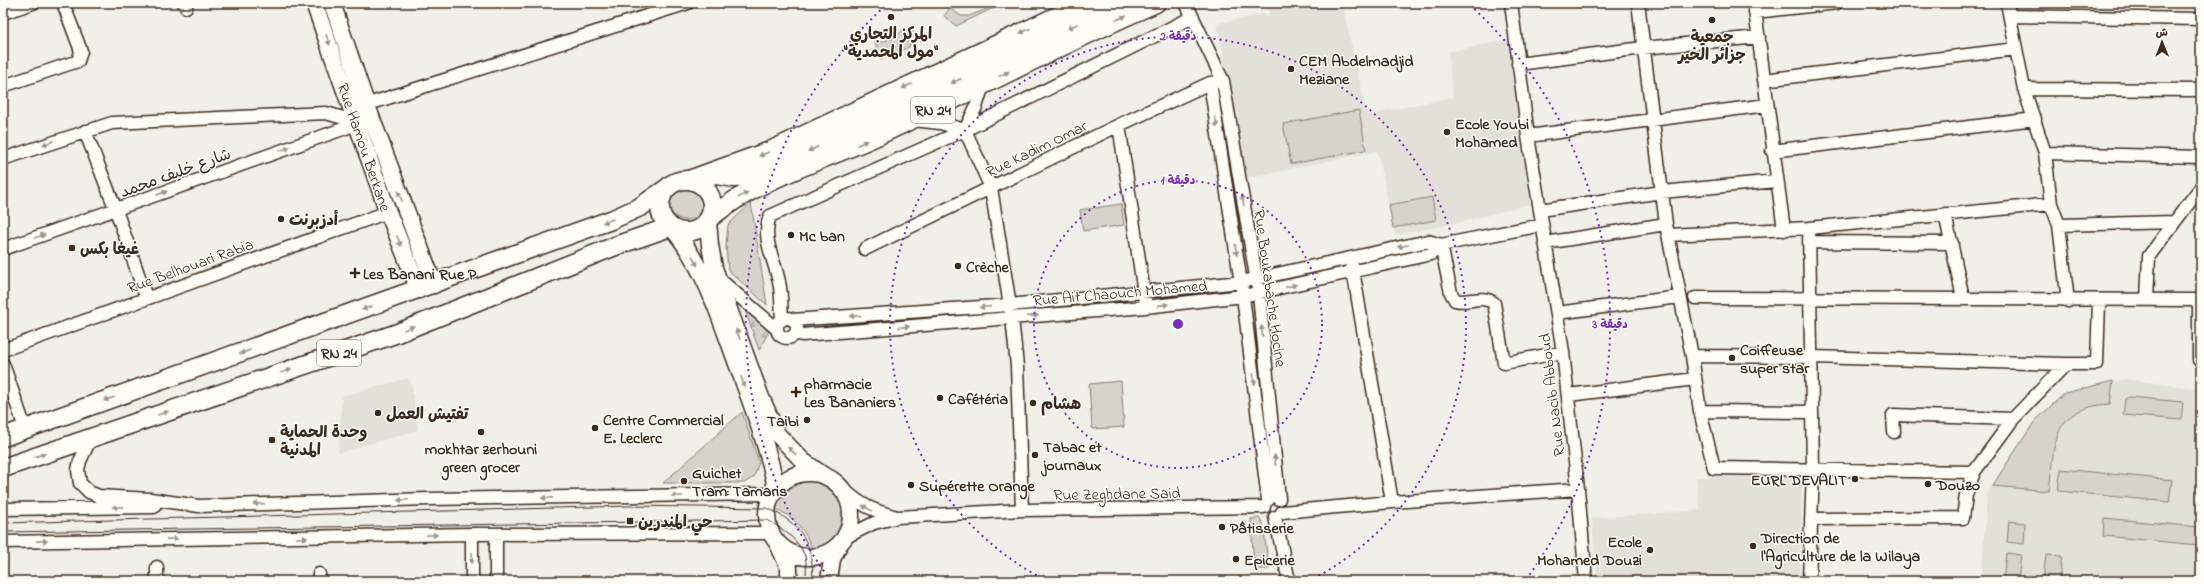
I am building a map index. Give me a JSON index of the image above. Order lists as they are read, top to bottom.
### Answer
{
  "streets": {
    "main road": ["RN 24", "Rue Hamou Berkane"],
    "street": [
      "Rue Kadim Omar",
      "شارع خليف محمد",
      "Rue Belhouari Rabia",
      "Rue Boukabache Hocine",
      "Rue Ait Chaouch Mohamed",
      "Rue Nacib Abboud",
      "Rue Zeghdane Said"
    ]
  },
  "crossings": [
    ["RN 24", "Rue Hamou Berkane"],
    ["Rue Hamou Berkane", "شارع خليف محمد"],
    ["Rue Hamou Berkane", "Rue Belhouari Rabia"],
    ["Rue Kadim Omar", "Rue Boukabache Hocine"],
    ["Rue Boukabache Hocine", "Rue Ait Chaouch Mohamed"],
    ["Rue Boukabache Hocine", "Rue Zeghdane Said"]
  ],
  "places": {
    "other": [
      "المركز التجاري \"مول المحمدية\"",
      "جمعية جزائر الخير",
      "CEM Abdelmadjid Meziane",
      "Ecole Youbi Mohamed",
      "أدزبرنت",
      "Mc ban",
      "غيغا بكس",
      "Crèche",
      "Coiffeuse super star",
      "Cafétéria",
      "هشام",
      "تفتيش العمل",
      "Taibi",
      "Centre Commercial E. Leclerc",
      "mokhtar zerhouni green grocer",
      "وحدة الحماية المدنية",
      "Tabac et journaux",
      "EURL DEVALIT",
      "Guichet Tram: Tamaris",
      "Douzo",
      "Supérette Orange",
      "Pâtisserie",
      "Direction de l'Agriculture de la Wilaya",
      "Ecole Mohamed Douzi",
      "Epicerie"
    ],
    "health": ["Les Banani Rue P", "pharmacie Les Bananiers"],
    "transit": ["حي المندرين"]
  },
  "north": "top",
  "rings": ["2 دقيقة", "1 دقيقة", "3 دقيقة"]
}
